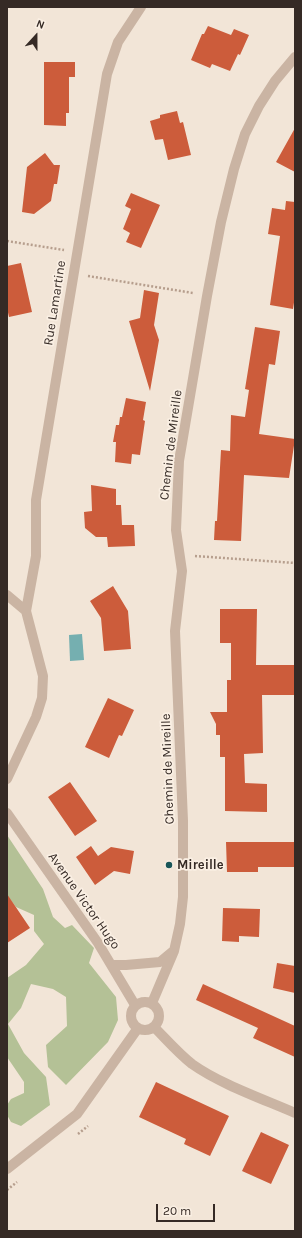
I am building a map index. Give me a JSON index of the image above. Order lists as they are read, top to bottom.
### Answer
{
  "streets": {
    "street": ["Rue Lamartine", "Chemin de Mireille", "Avenue Victor Hugo"]
  },
  "crossings": [
    ["Chemin de Mireille", "Avenue Victor Hugo"]
  ],
  "places": ["Mireille"],
  "scale_bar": "20 m",
  "north": "top"
}
